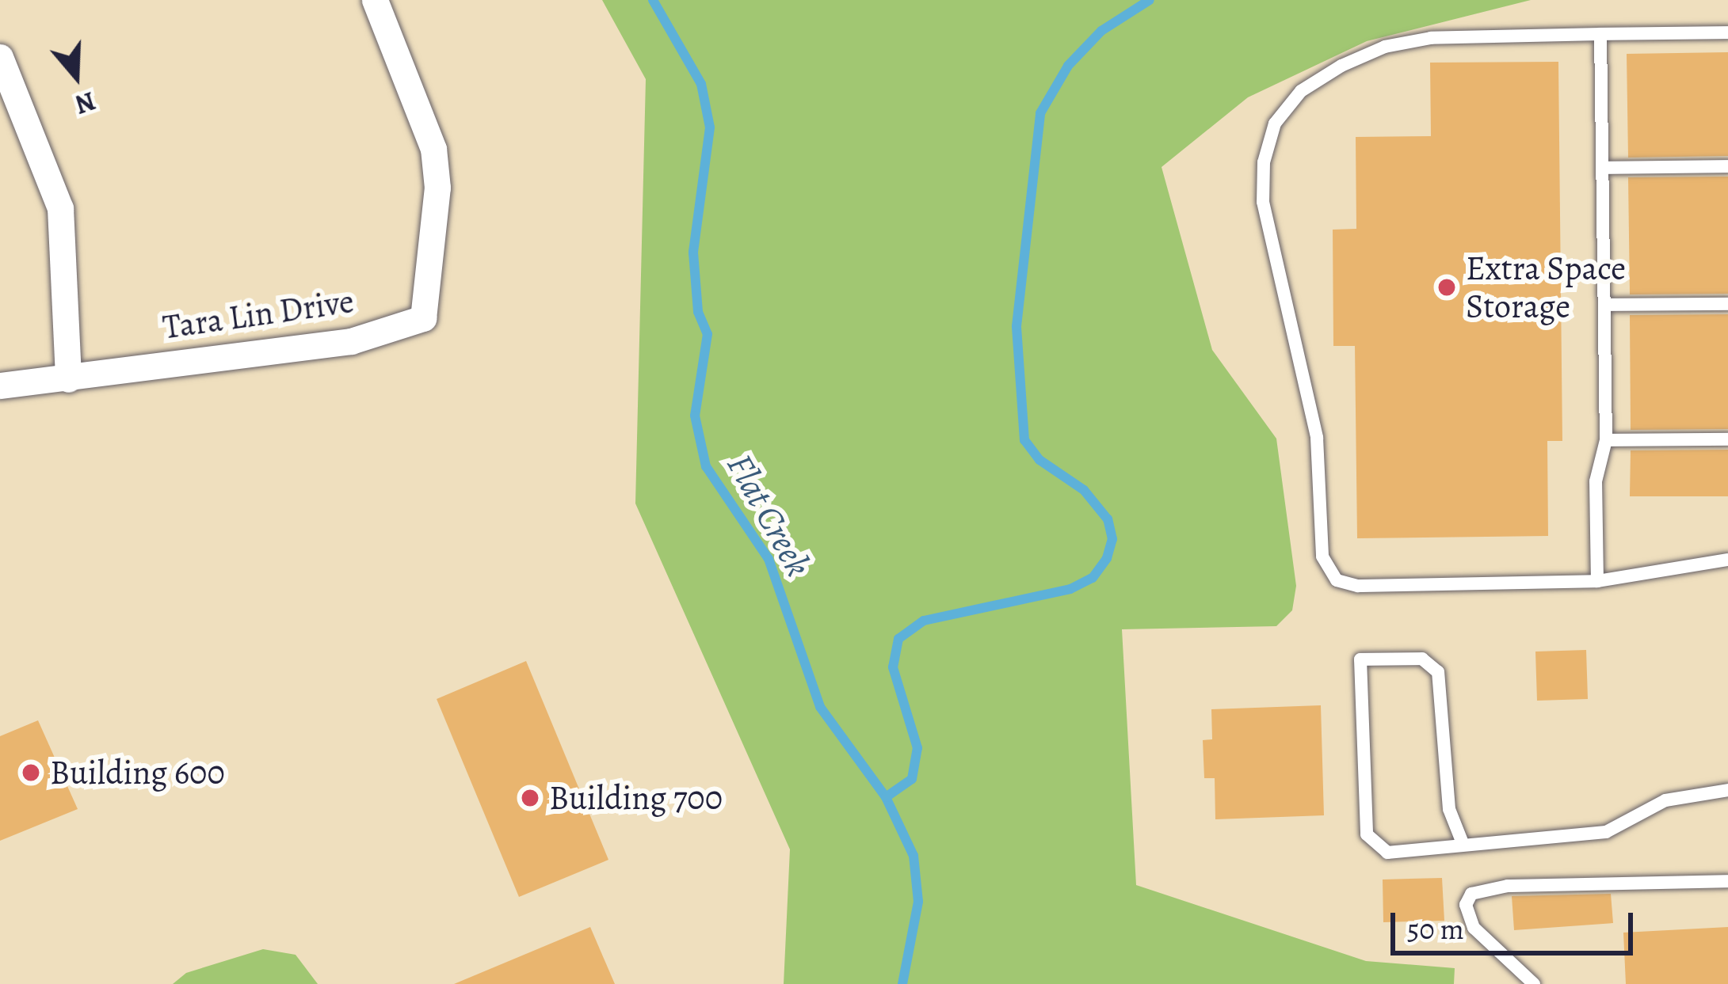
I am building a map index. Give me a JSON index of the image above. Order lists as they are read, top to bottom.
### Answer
{
  "streets": {
    "street": ["Tara Lin Drive"]
  },
  "water": ["Flat Creek"],
  "places": ["Extra Space Storage", "Building 600", "Building 700"],
  "scale_bar": "50 m",
  "north": "bottom"
}
